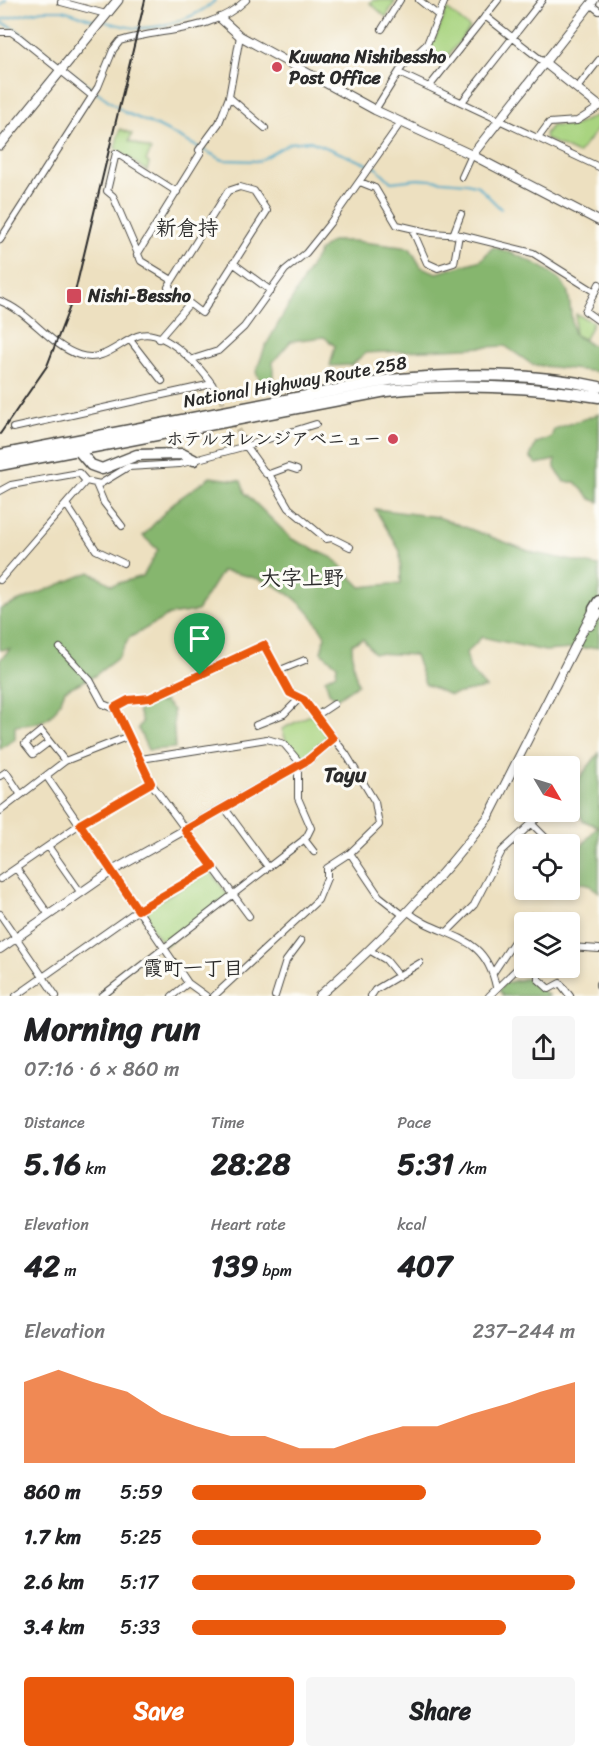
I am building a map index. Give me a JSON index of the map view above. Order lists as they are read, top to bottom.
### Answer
{
  "streets": {
    "highway": ["National Highway Route 258"]
  },
  "districts": [
    "新倉持",
    "大字上野",
    "Tayu",
    "霞町一丁目"
  ],
  "places": {
    "other": ["Kuwana Nishibessho Post Office", "ホテルオレンジアベニュー"],
    "transit": ["Nishi-Bessho"]
  },
  "north": "bottom right",
  "page": {
    "heading": ["Morning run", "07:16 · 6 × 860 m"],
    "stats": [
      ["Distance", "5.16 km"],
      ["Time", "28:28"],
      ["Pace", "5:31 /km"],
      ["Elevation", "42 m"],
      ["Heart rate", "139 bpm"],
      ["kcal", "407"]
    ],
    "chart": ["Elevation", "237–244 m"],
    "list": [
      {
        "name": "860 m",
        "note": "5:59"
      },
      {
        "name": "1.7 km",
        "note": "5:25"
      },
      {
        "name": "2.6 km",
        "note": "5:17"
      },
      {
        "name": "3.4 km",
        "note": "5:33"
      }
    ],
    "buttons": ["Save", "Share"]
  }
}
